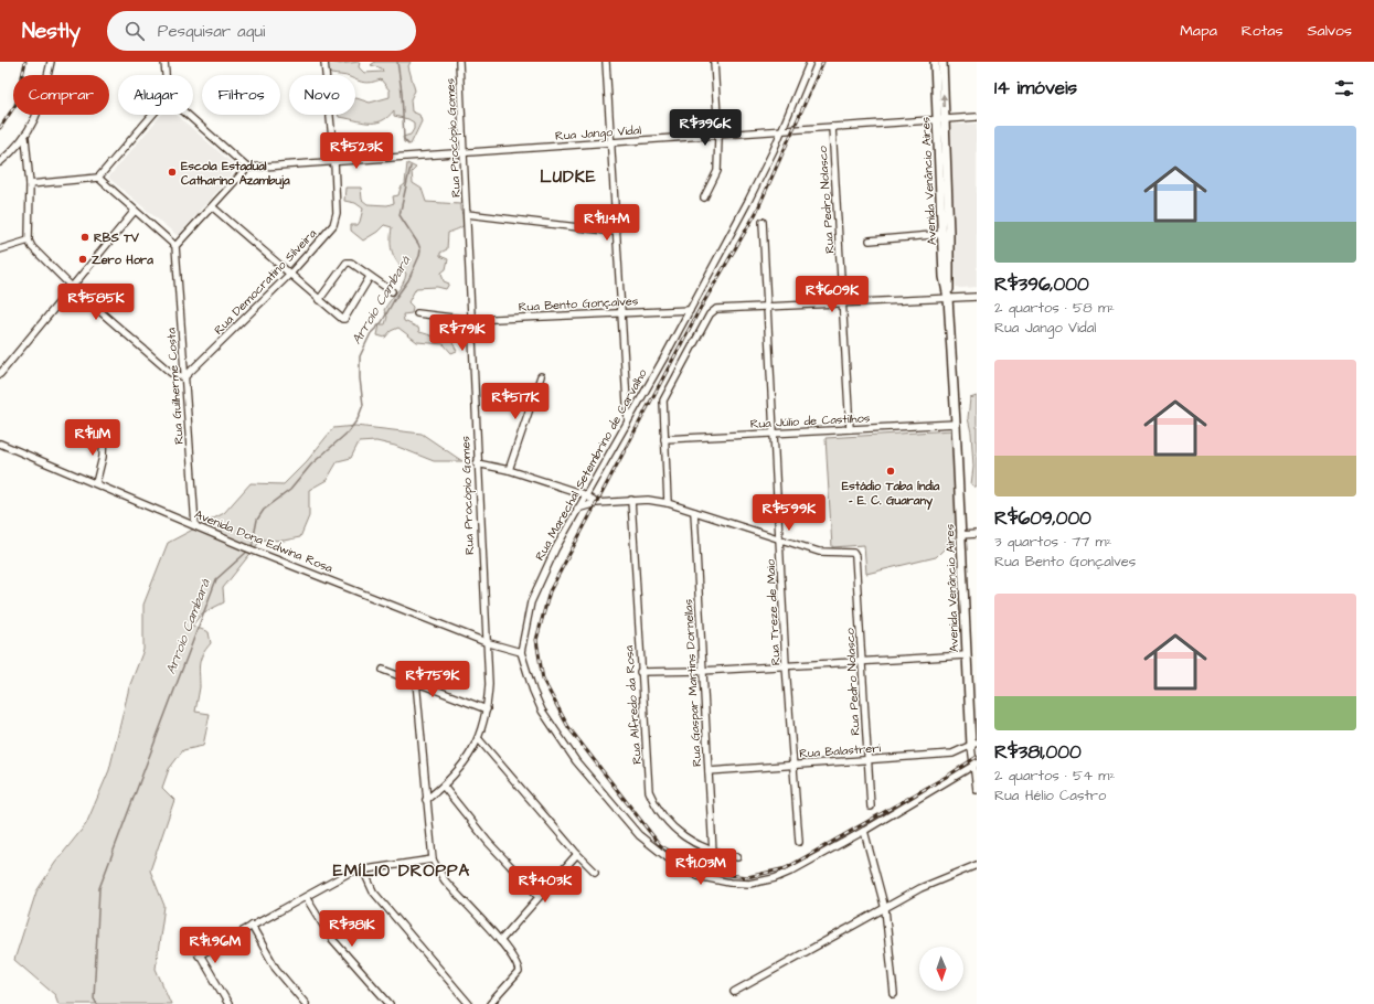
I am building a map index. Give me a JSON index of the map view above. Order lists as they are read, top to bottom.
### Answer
{
  "streets": {
    "main road": ["Avenida Venâncio Aires"],
    "street": [
      "Rua Jango Vidal",
      "Rua Procópio Gomes",
      "Rua Pedro Nolasco",
      "Rua Democratino Silveira",
      "Rua Bento Gonçalves",
      "Rua Guilherme Costa",
      "Rua Júlio de Castilhos",
      "Rua Marechal Setembrino de Carvalho",
      "Avenida Dona Edwina Rosa",
      "Rua Treze de Maio",
      "Rua Gaspar Martins Dornellas",
      "Rua Alfredo da Rosa",
      "Rua Balastreri"
    ]
  },
  "crossings": [
    ["Rua Jango Vidal", "Rua Procópio Gomes"],
    ["Rua Jango Vidal", "Avenida Venâncio Aires"],
    ["Rua Jango Vidal", "Rua Pedro Nolasco"],
    ["Rua Jango Vidal", "Rua Democratino Silveira"],
    ["Rua Jango Vidal", "Rua Marechal Setembrino de Carvalho"],
    ["Rua Procópio Gomes", "Rua Bento Gonçalves"],
    ["Rua Procópio Gomes", "Avenida Dona Edwina Rosa"],
    ["Avenida Venâncio Aires", "Rua Júlio de Castilhos"],
    ["Avenida Venâncio Aires", "Rua Balastreri"],
    ["Rua Pedro Nolasco", "Rua Júlio de Castilhos"],
    ["Rua Pedro Nolasco", "Rua Treze de Maio"],
    ["Rua Pedro Nolasco", "Rua Balastreri"],
    ["Rua Democratino Silveira", "Rua Guilherme Costa"],
    ["Rua Bento Gonçalves", "Rua Marechal Setembrino de Carvalho"],
    ["Rua Guilherme Costa", "Avenida Dona Edwina Rosa"],
    ["Rua Júlio de Castilhos", "Rua Treze de Maio"],
    ["Rua Marechal Setembrino de Carvalho", "Avenida Dona Edwina Rosa"],
    ["Rua Treze de Maio", "Rua Balastreri"],
    ["Rua Gaspar Martins Dornellas", "Rua Alfredo da Rosa"],
    ["Rua Gaspar Martins Dornellas", "Rua Balastreri"]
  ],
  "districts": ["LUDKE", "EMÍLIO DROPPA"],
  "water": ["Arroio Cambará"],
  "places": [
    "Escola Estadual Catharino Azambuja",
    "RBS TV",
    "Zero Hora",
    "Estádio Taba Índia - E. C. Guarany"
  ],
  "north": "bottom",
  "page": {
    "header": "Nestly",
    "search": "Pesquisar aqui",
    "nav": ["Mapa", "Rotas", "Salvos"],
    "heading": "14 imóveis",
    "chip": [
      "Comprar",
      "Alugar",
      "Filtros",
      "Novo"
    ],
    "price": [
      "R$396K",
      "R$523K",
      "R$1.14M",
      "R$609K",
      "R$585K",
      "R$791K",
      "R$517K",
      "R$1.1M",
      "R$599K",
      "R$759K",
      "R$1.03M",
      "R$403K",
      "R$381K",
      "R$1.96M"
    ],
    "list": [
      {
        "name": "R$396,000",
        "note": "2 quartos · 58 m² · Rua Jango Vidal"
      },
      {
        "name": "R$609,000",
        "note": "3 quartos · 77 m² · Rua Bento Gonçalves"
      },
      {
        "name": "R$381,000",
        "note": "2 quartos · 54 m² · Rua Hélio Castro"
      }
    ]
  }
}
